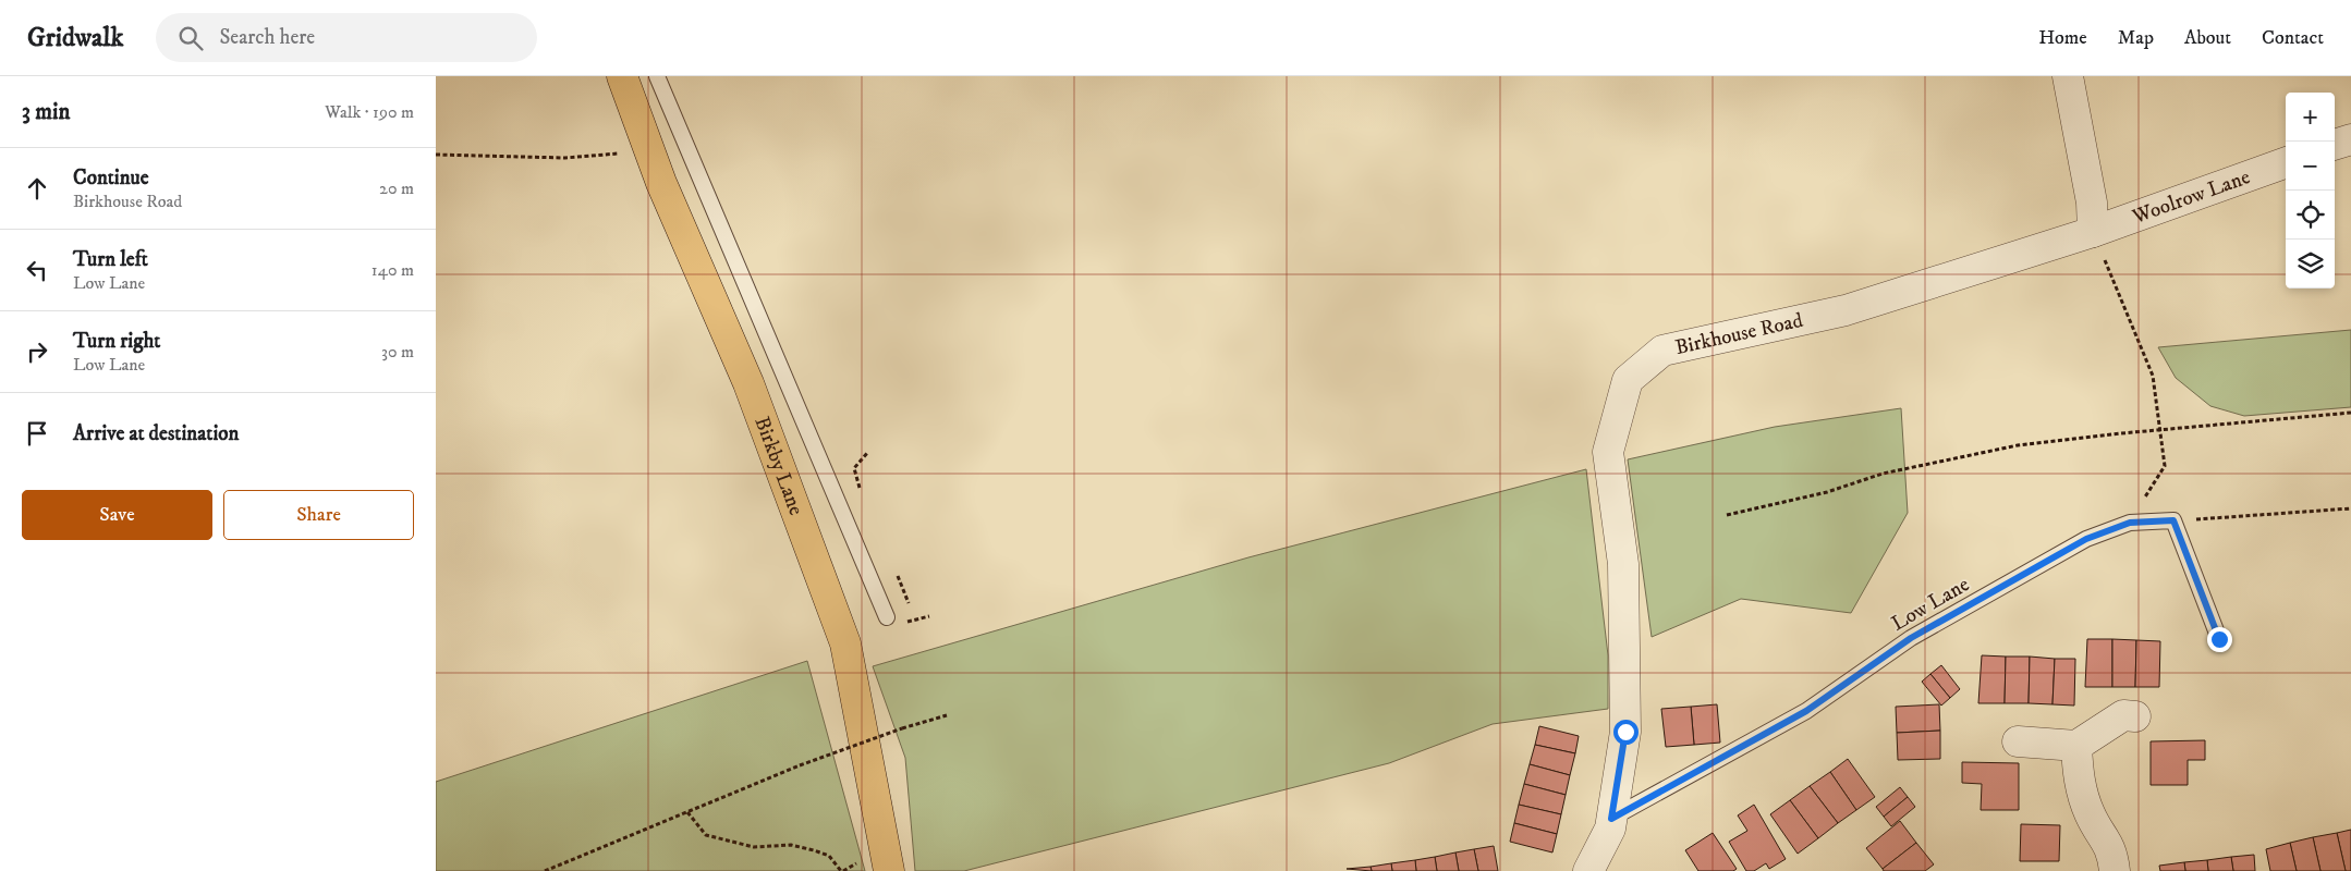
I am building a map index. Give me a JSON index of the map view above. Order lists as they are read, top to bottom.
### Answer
{
  "streets": {
    "main road": ["Birkby Lane"],
    "street": ["Woolrow Lane", "Birkhouse Road"],
    "lane": ["Low Lane"]
  },
  "crossings": [
    ["Woolrow Lane", "Birkhouse Road"],
    ["Birkhouse Road", "Low Lane"]
  ],
  "page": {
    "header": "Gridwalk",
    "search": "Search here",
    "nav": [
      "Home",
      "Map",
      "About",
      "Contact"
    ],
    "heading": ["3 min", "Walk · 190 m"],
    "map_buttons": ["+", "−"],
    "list": [
      ["Continue", "Birkhouse Road", "20 m"],
      ["Turn left", "Low Lane", "140 m"],
      ["Turn right", "Low Lane", "30 m"],
      "Arrive at destination"
    ],
    "buttons": ["Save", "Share"]
  }
}
